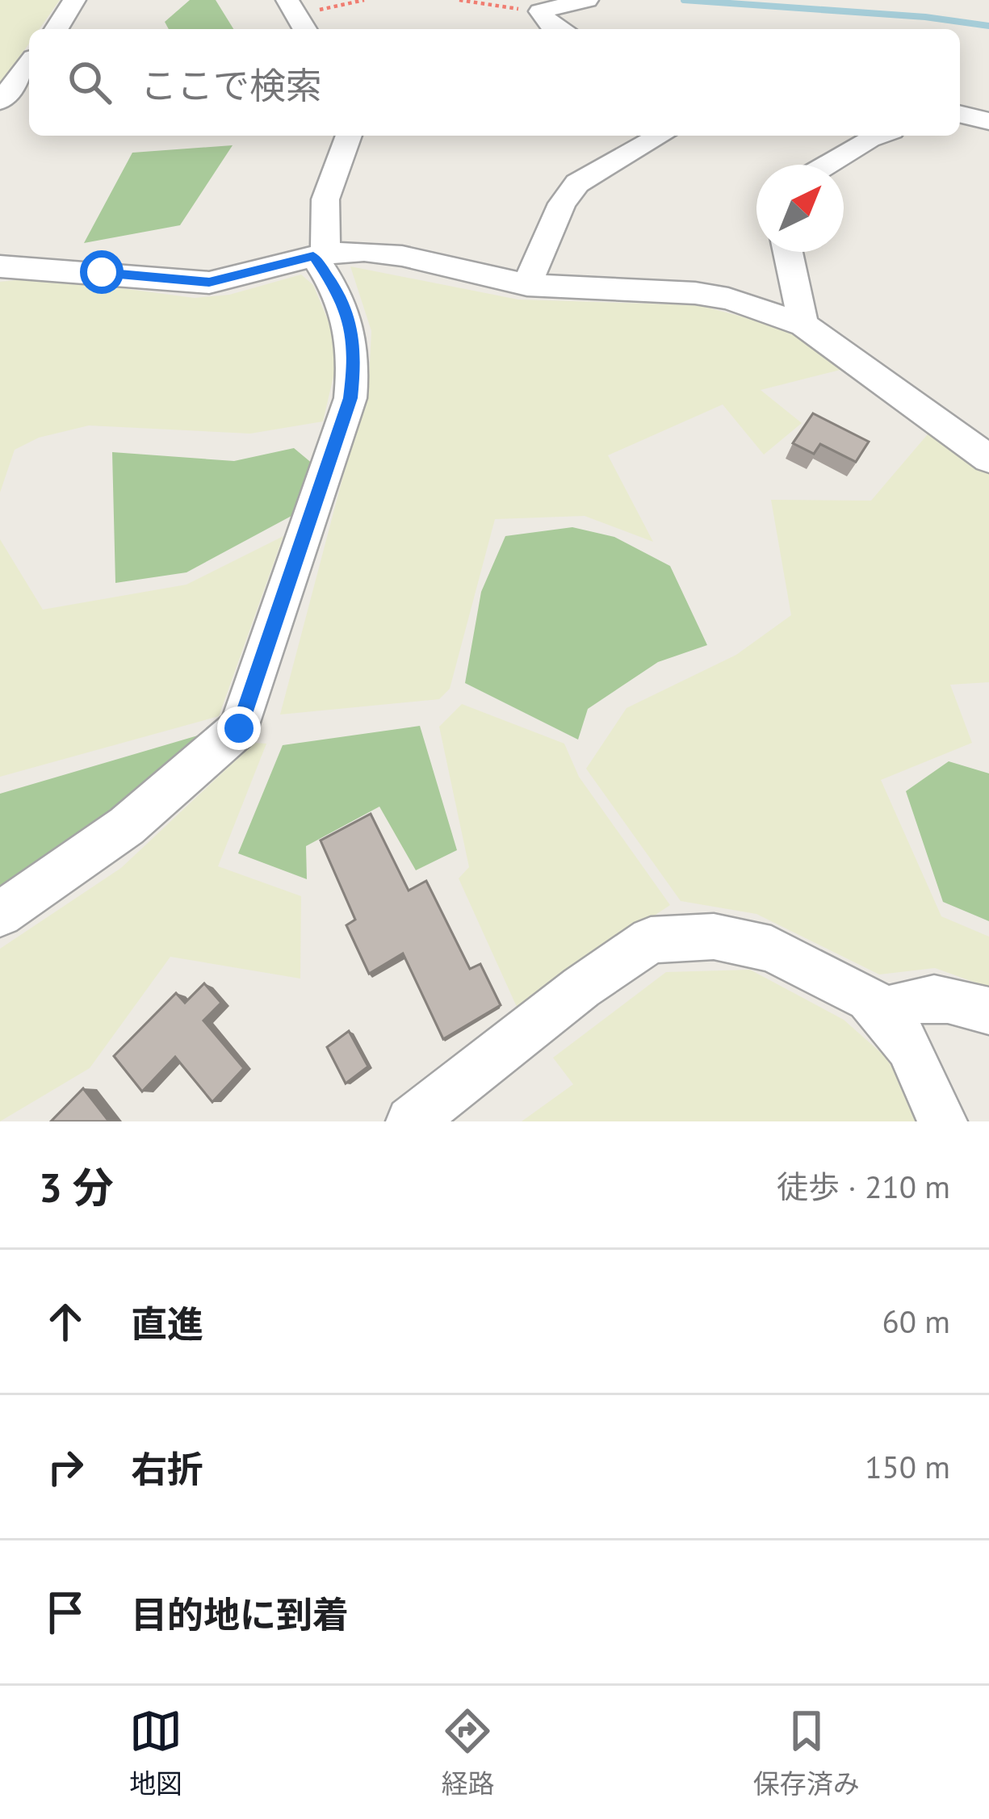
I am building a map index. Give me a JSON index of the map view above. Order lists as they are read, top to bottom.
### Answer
{
  "north": "top right",
  "page": {
    "search": "ここで検索",
    "heading": ["3 分", "徒歩 · 210 m"],
    "list": [
      ["直進", "60 m"],
      ["右折", "150 m"],
      "目的地に到着"
    ],
    "nav": ["地図", "経路", "保存済み"]
  }
}
